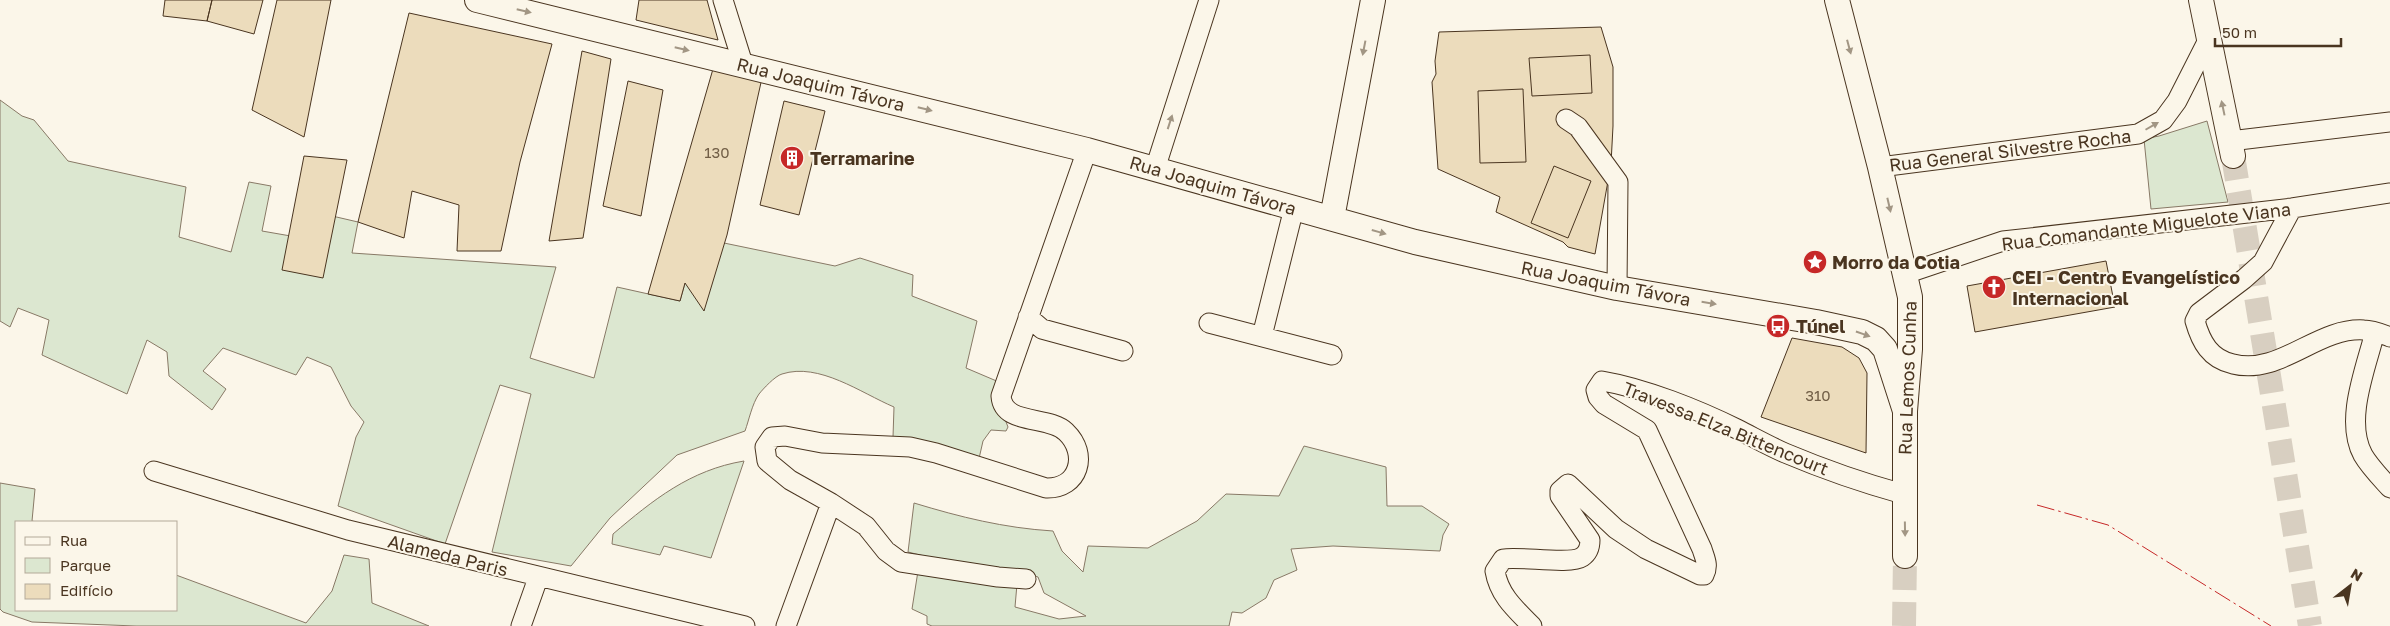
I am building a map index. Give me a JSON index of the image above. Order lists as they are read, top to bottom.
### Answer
{
  "streets": {
    "main road": ["Rua Joaquim Távora", "Rua Lemos Cunha"],
    "street": [
      "Rua General Silvestre Rocha",
      "Rua Comandante Miguelote Viana",
      "Travessa Elza Bittencourt",
      "Alameda Paris"
    ]
  },
  "crossings": [
    ["Rua Joaquim Távora", "Rua Lemos Cunha"],
    ["Rua General Silvestre Rocha", "Rua Lemos Cunha"],
    ["Rua Comandante Miguelote Viana", "Rua Lemos Cunha"],
    ["Rua Lemos Cunha", "Travessa Elza Bittencourt"]
  ],
  "one_way": ["Rua Joaquim Távora", "Rua Lemos Cunha"],
  "places": {
    "building": ["Terramarine"],
    "place": ["Morro da Cotia"],
    "church": ["CEI - Centro Evangelístico Internacional"],
    "bus stop": ["Túnel"]
  },
  "house_numbers": ["130", "310"],
  "legend": ["Rua", "Parque", "Edifício"],
  "scale_bar": "50 m",
  "north": "top right"
}
